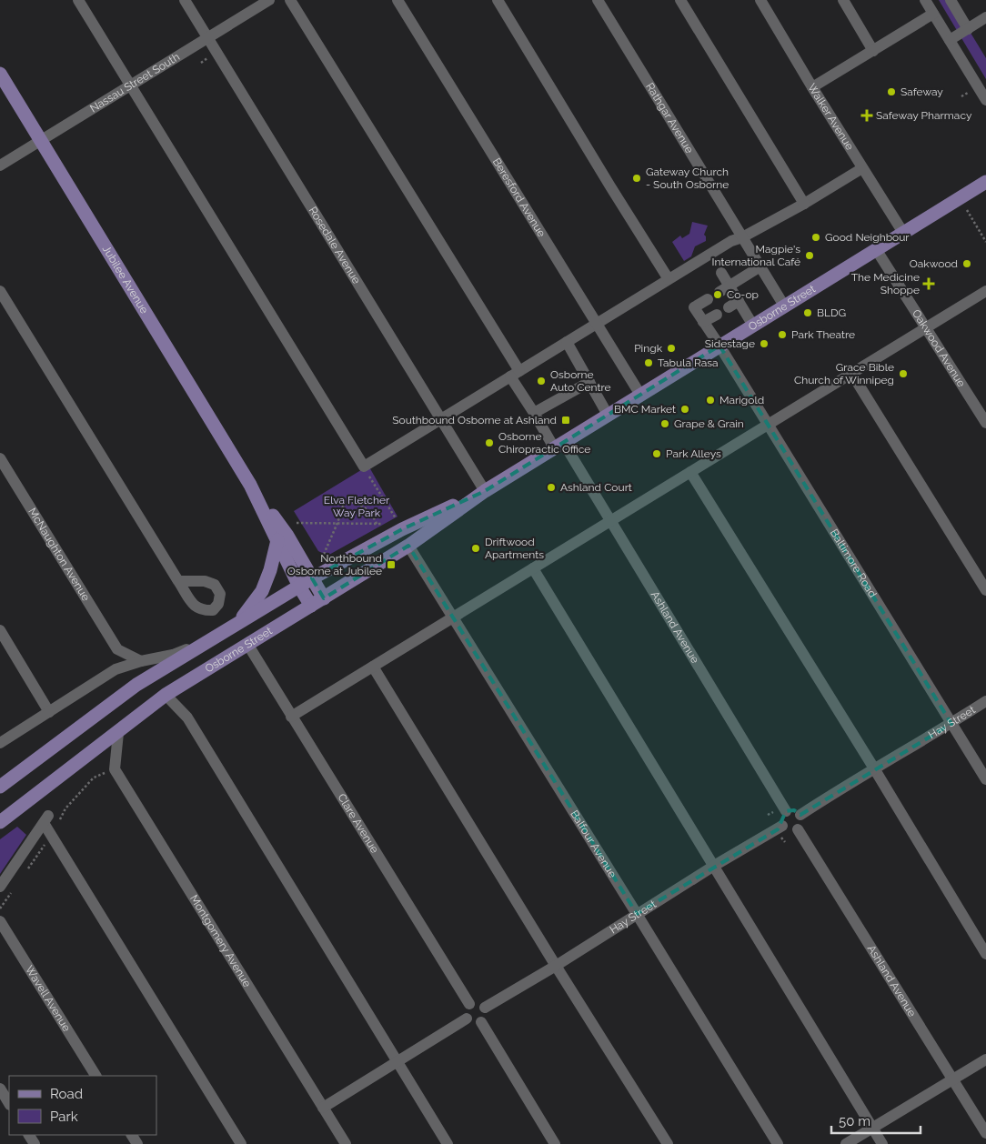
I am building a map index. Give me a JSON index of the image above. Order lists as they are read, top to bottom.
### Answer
{
  "streets": {
    "main road": ["Jubilee Avenue", "Osborne Street"],
    "street": [
      "Nassau Street South",
      "Walker Avenue",
      "Rathgar Avenue",
      "Beresford Avenue",
      "Rosedale Avenue",
      "Oakwood Avenue",
      "McNaughton Avenue",
      "Baltimore Road",
      "Ashland Avenue",
      "Hay Street",
      "Clare Avenue",
      "Balfour Avenue",
      "Montgomery Avenue",
      "Wavell Avenue"
    ]
  },
  "crossings": [
    ["Nassau Street South", "Rosedale Avenue"],
    ["Nassau Street South", "Jubilee Avenue"],
    ["Walker Avenue", "Osborne Street"],
    ["Rathgar Avenue", "Osborne Street"],
    ["Beresford Avenue", "Osborne Street"],
    ["Rosedale Avenue", "Osborne Street"],
    ["Jubilee Avenue", "Osborne Street"],
    ["Osborne Street", "Oakwood Avenue"],
    ["Osborne Street", "Baltimore Road"],
    ["Osborne Street", "Ashland Avenue"],
    ["Osborne Street", "Clare Avenue"],
    ["Osborne Street", "Balfour Avenue"],
    ["Osborne Street", "Montgomery Avenue"],
    ["Baltimore Road", "Hay Street"],
    ["Ashland Avenue", "Hay Street"],
    ["Hay Street", "Clare Avenue"],
    ["Hay Street", "Balfour Avenue"]
  ],
  "parks": ["Elva Fletcher Way Park"],
  "places": {
    "other": [
      "Safeway",
      "Gateway Church - South Osborne",
      "Good Neighbour",
      "Magpie's International Café",
      "Oakwood",
      "Co-op",
      "BLDG",
      "Park Theatre",
      "Sidestage",
      "Pingk",
      "Tabula Rasa",
      "Grace Bible Church of Winnipeg",
      "Osborne Auto Centre",
      "Marigold",
      "BMC Market",
      "Grape & Grain",
      "Osborne Chiropractic Office",
      "Park Alleys",
      "Ashland Court",
      "Driftwood Apartments"
    ],
    "health": ["Safeway Pharmacy", "The Medicine Shoppe"],
    "transit": ["Southbound Osborne at Ashland", "Northbound Osborne at Jubilee"]
  },
  "legend": ["Road", "Park"],
  "scale_bar": "50 m"
}
